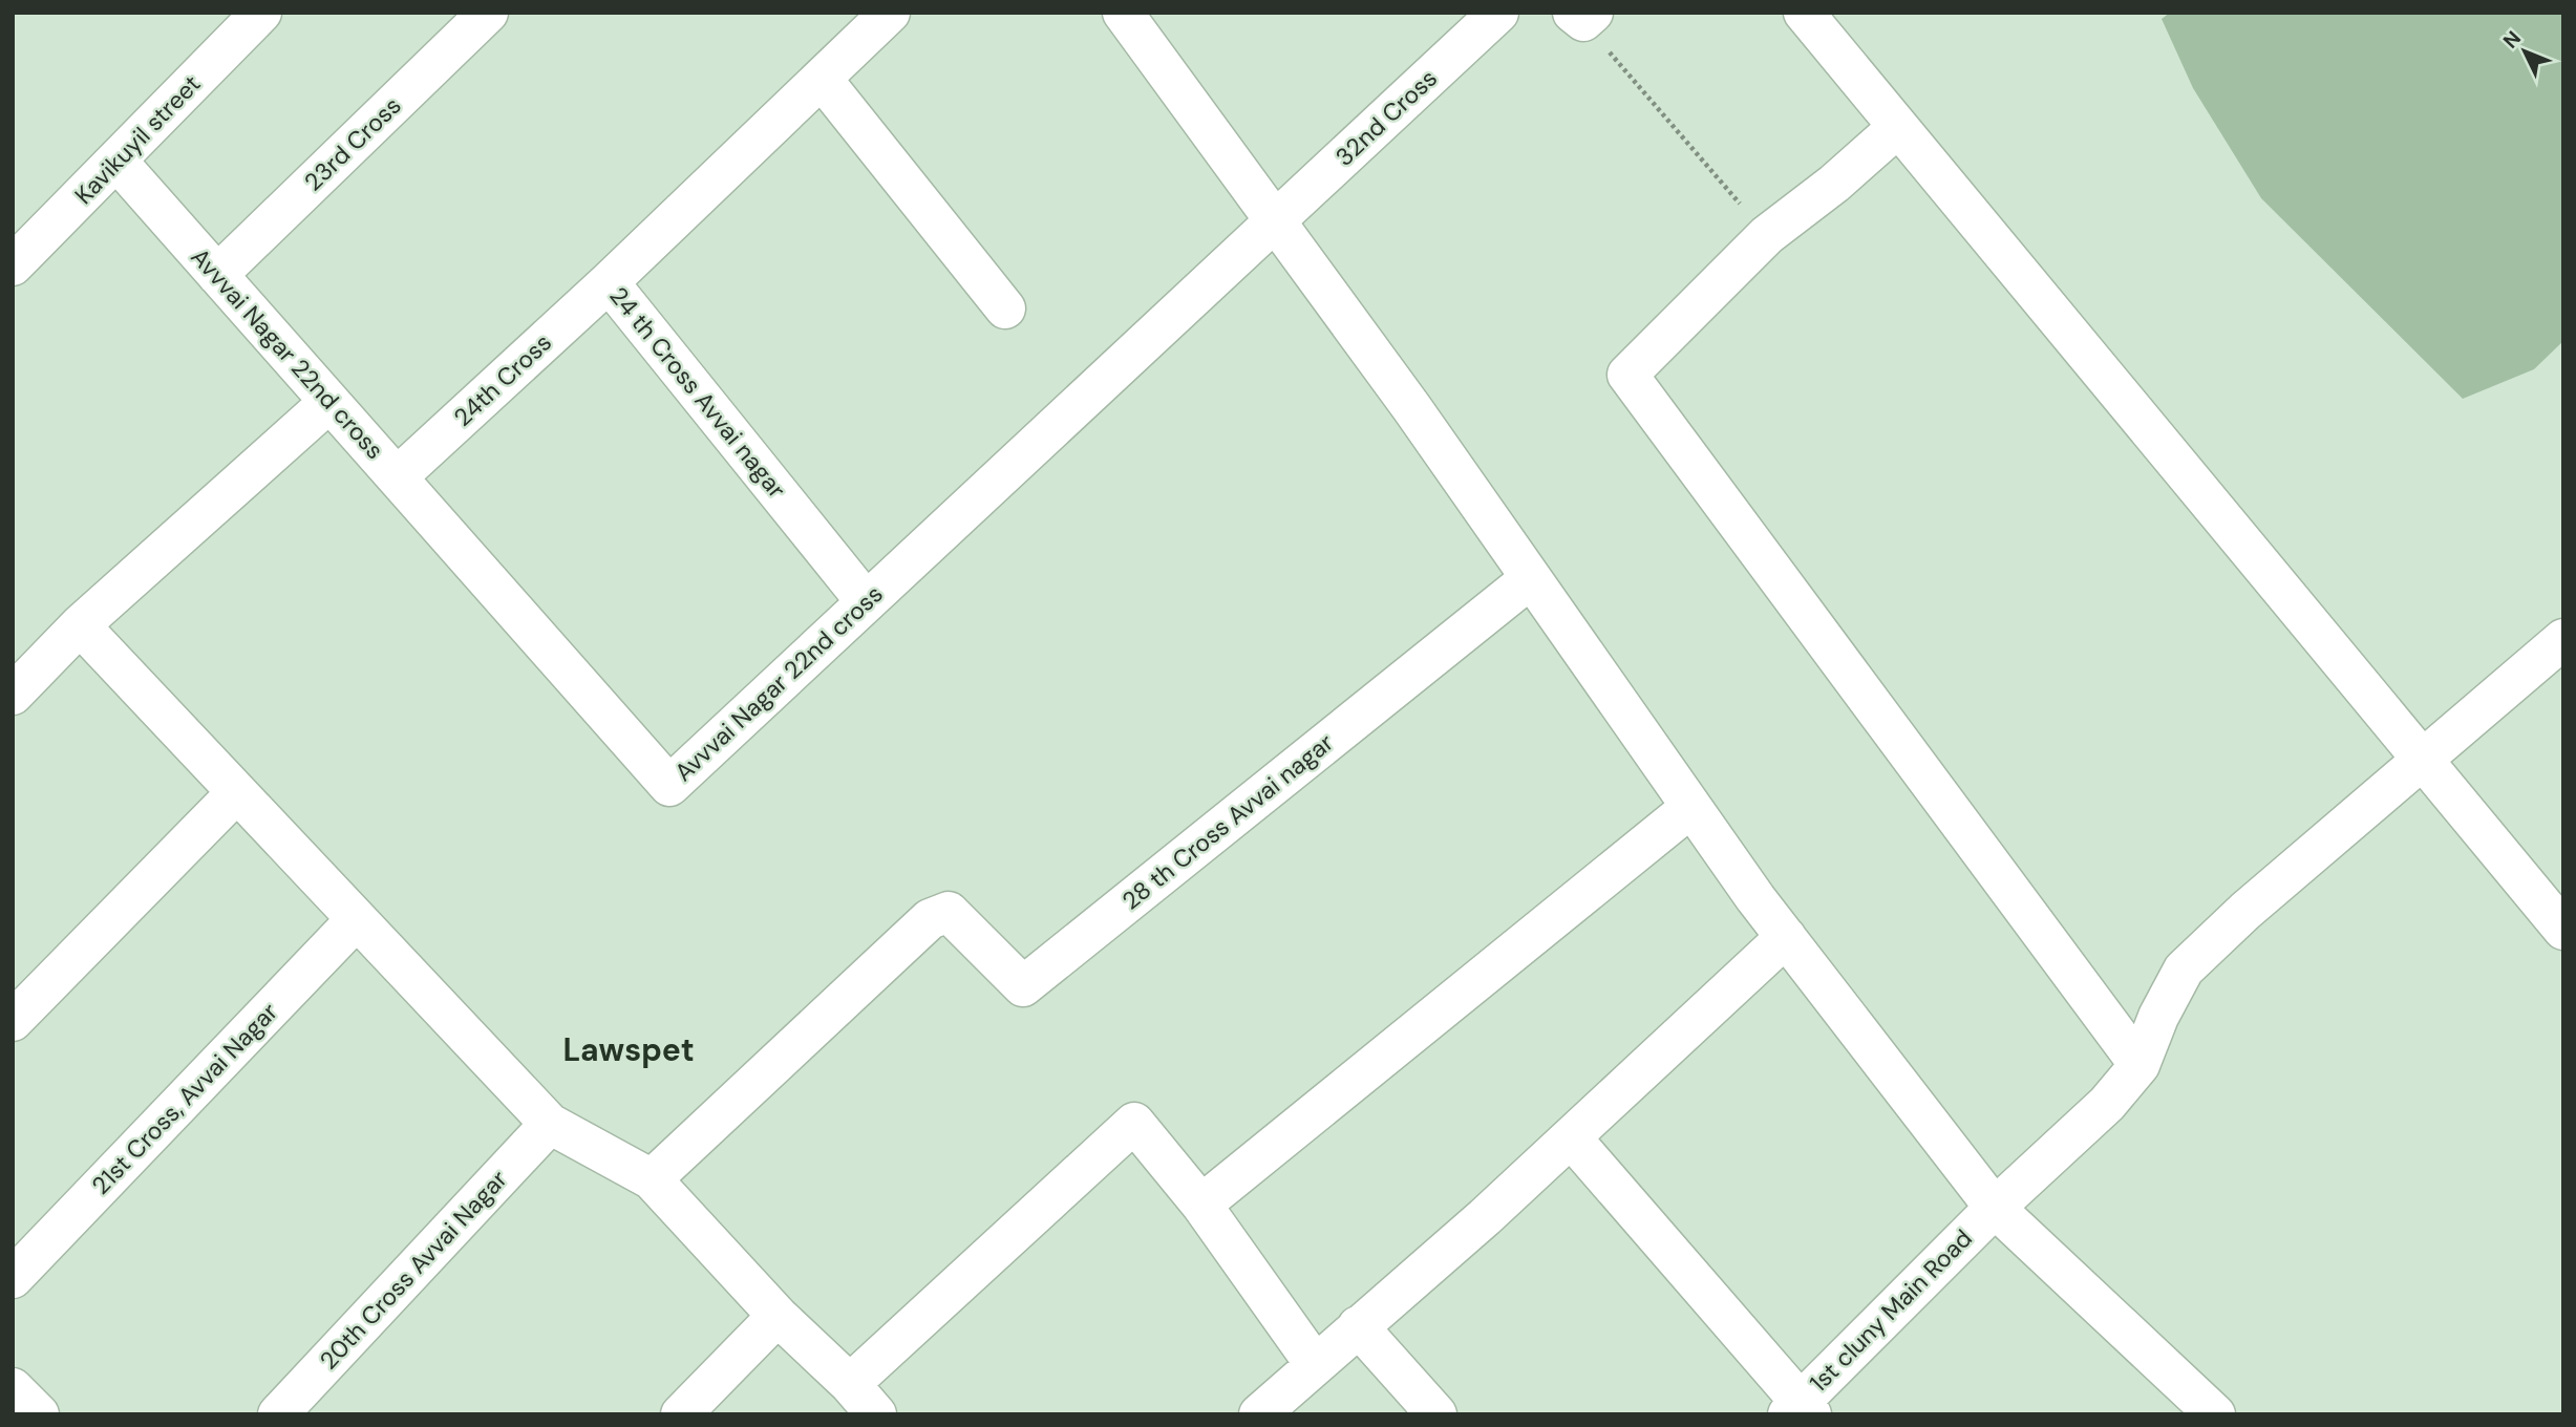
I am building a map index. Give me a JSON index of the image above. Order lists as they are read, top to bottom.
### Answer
{
  "streets": {
    "street": [
      "32nd Cross",
      "Kavikuyil street",
      "23rd Cross",
      "Avvvai Nagar 22nd cross",
      "24th Cross",
      "24 th Cross Avvai nagar",
      "28 th Cross Avvai nagar",
      "21st Cross, Avvai Nagar",
      "20th Cross Avvai Nagar",
      "1st cluny Main Road"
    ]
  },
  "crossings": [
    ["32nd Cross", "Avvvai Nagar 22nd cross"],
    ["Kavikuyil street", "Avvvai Nagar 22nd cross"],
    ["23rd Cross", "Avvvai Nagar 22nd cross"],
    ["Avvvai Nagar 22nd cross", "24th Cross"],
    ["Avvvai Nagar 22nd cross", "24 th Cross Avvai nagar"],
    ["24th Cross", "24 th Cross Avvai nagar"]
  ],
  "districts": ["Lawspet"],
  "north": "top left"
}
